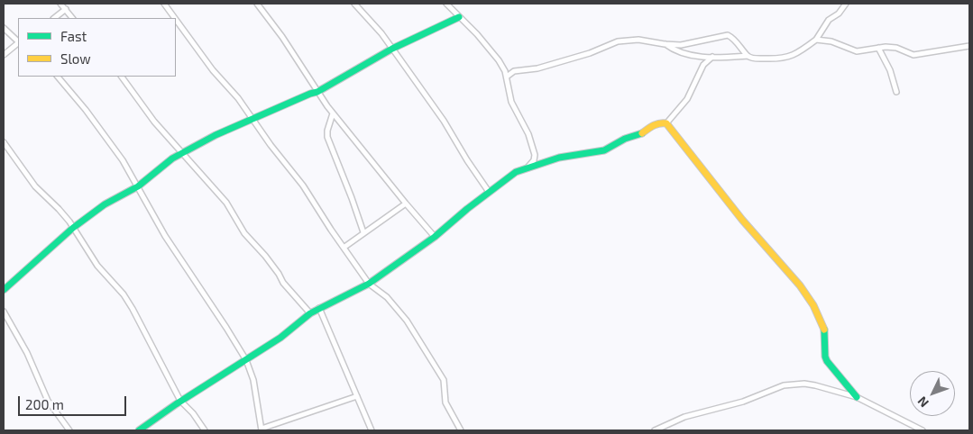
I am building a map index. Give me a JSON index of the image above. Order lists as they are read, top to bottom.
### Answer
{
  "legend": ["Fast", "Slow"],
  "scale_bar": "200 m",
  "north": "bottom left"
}
